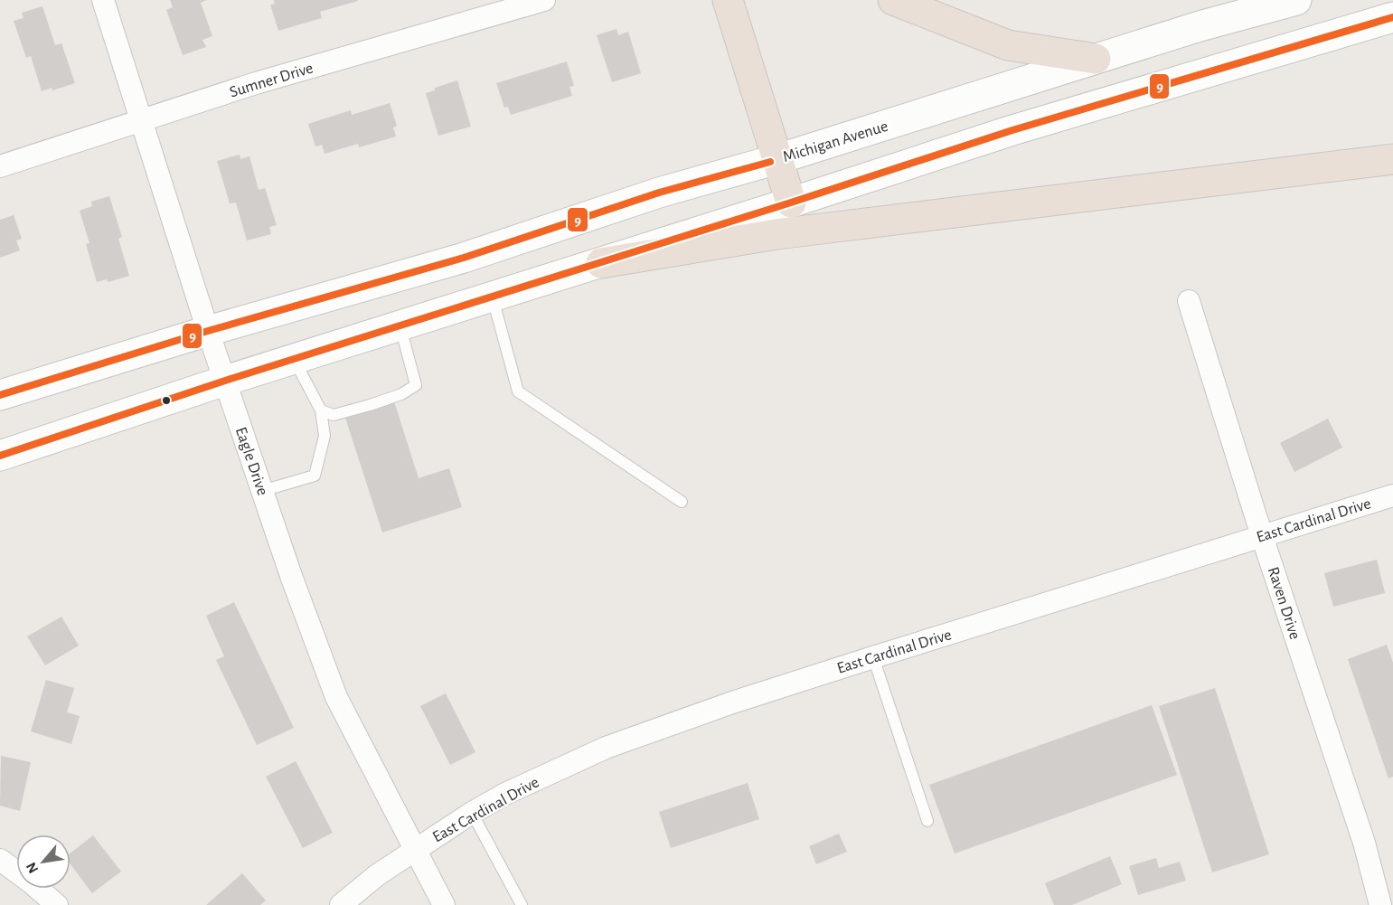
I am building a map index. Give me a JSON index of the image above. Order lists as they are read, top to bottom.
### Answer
{
  "streets": {
    "main road": ["Michigan Avenue"],
    "street": [
      "Sumner Drive",
      "Eagle Drive",
      "East Cardinal Drive",
      "Raven Drive"
    ]
  },
  "crossings": [
    ["Sumner Drive", "Eagle Drive"],
    ["Michigan Avenue", "Eagle Drive"],
    ["Eagle Drive", "East Cardinal Drive"],
    ["East Cardinal Drive", "Raven Drive"]
  ],
  "lines": ["transit line 9"],
  "north": "bottom left"
}
